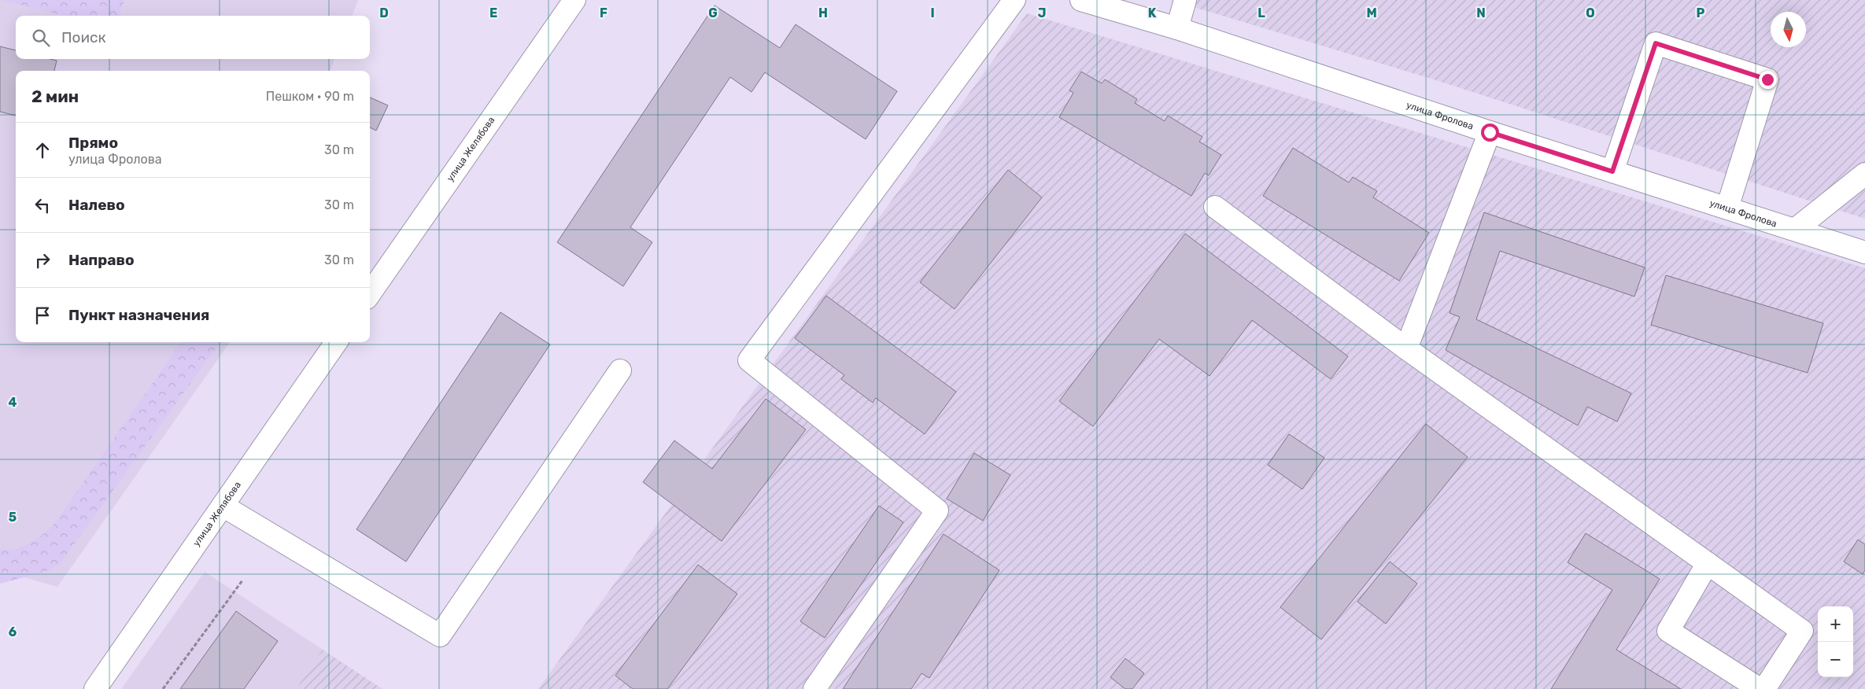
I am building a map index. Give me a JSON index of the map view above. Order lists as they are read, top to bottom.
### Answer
{
  "streets": {
    "street": ["улица Фролова", "улица Желябова"]
  },
  "north": "bottom",
  "page": {
    "search": "Поиск",
    "heading": ["2 мин", "Пешком · 90 m"],
    "list": [
      ["Прямо", "улица Фролова", "30 m"],
      ["Налево", "30 m"],
      ["Направо", "30 m"],
      "Пункт назначения"
    ],
    "map_buttons": ["+", "−"]
  },
  "grid": {
    "columns": [
      "D",
      "E",
      "F",
      "G",
      "H",
      "I",
      "J",
      "K",
      "L",
      "M",
      "N",
      "O",
      "P"
    ],
    "rows": ["4", "5", "6"]
  }
}
